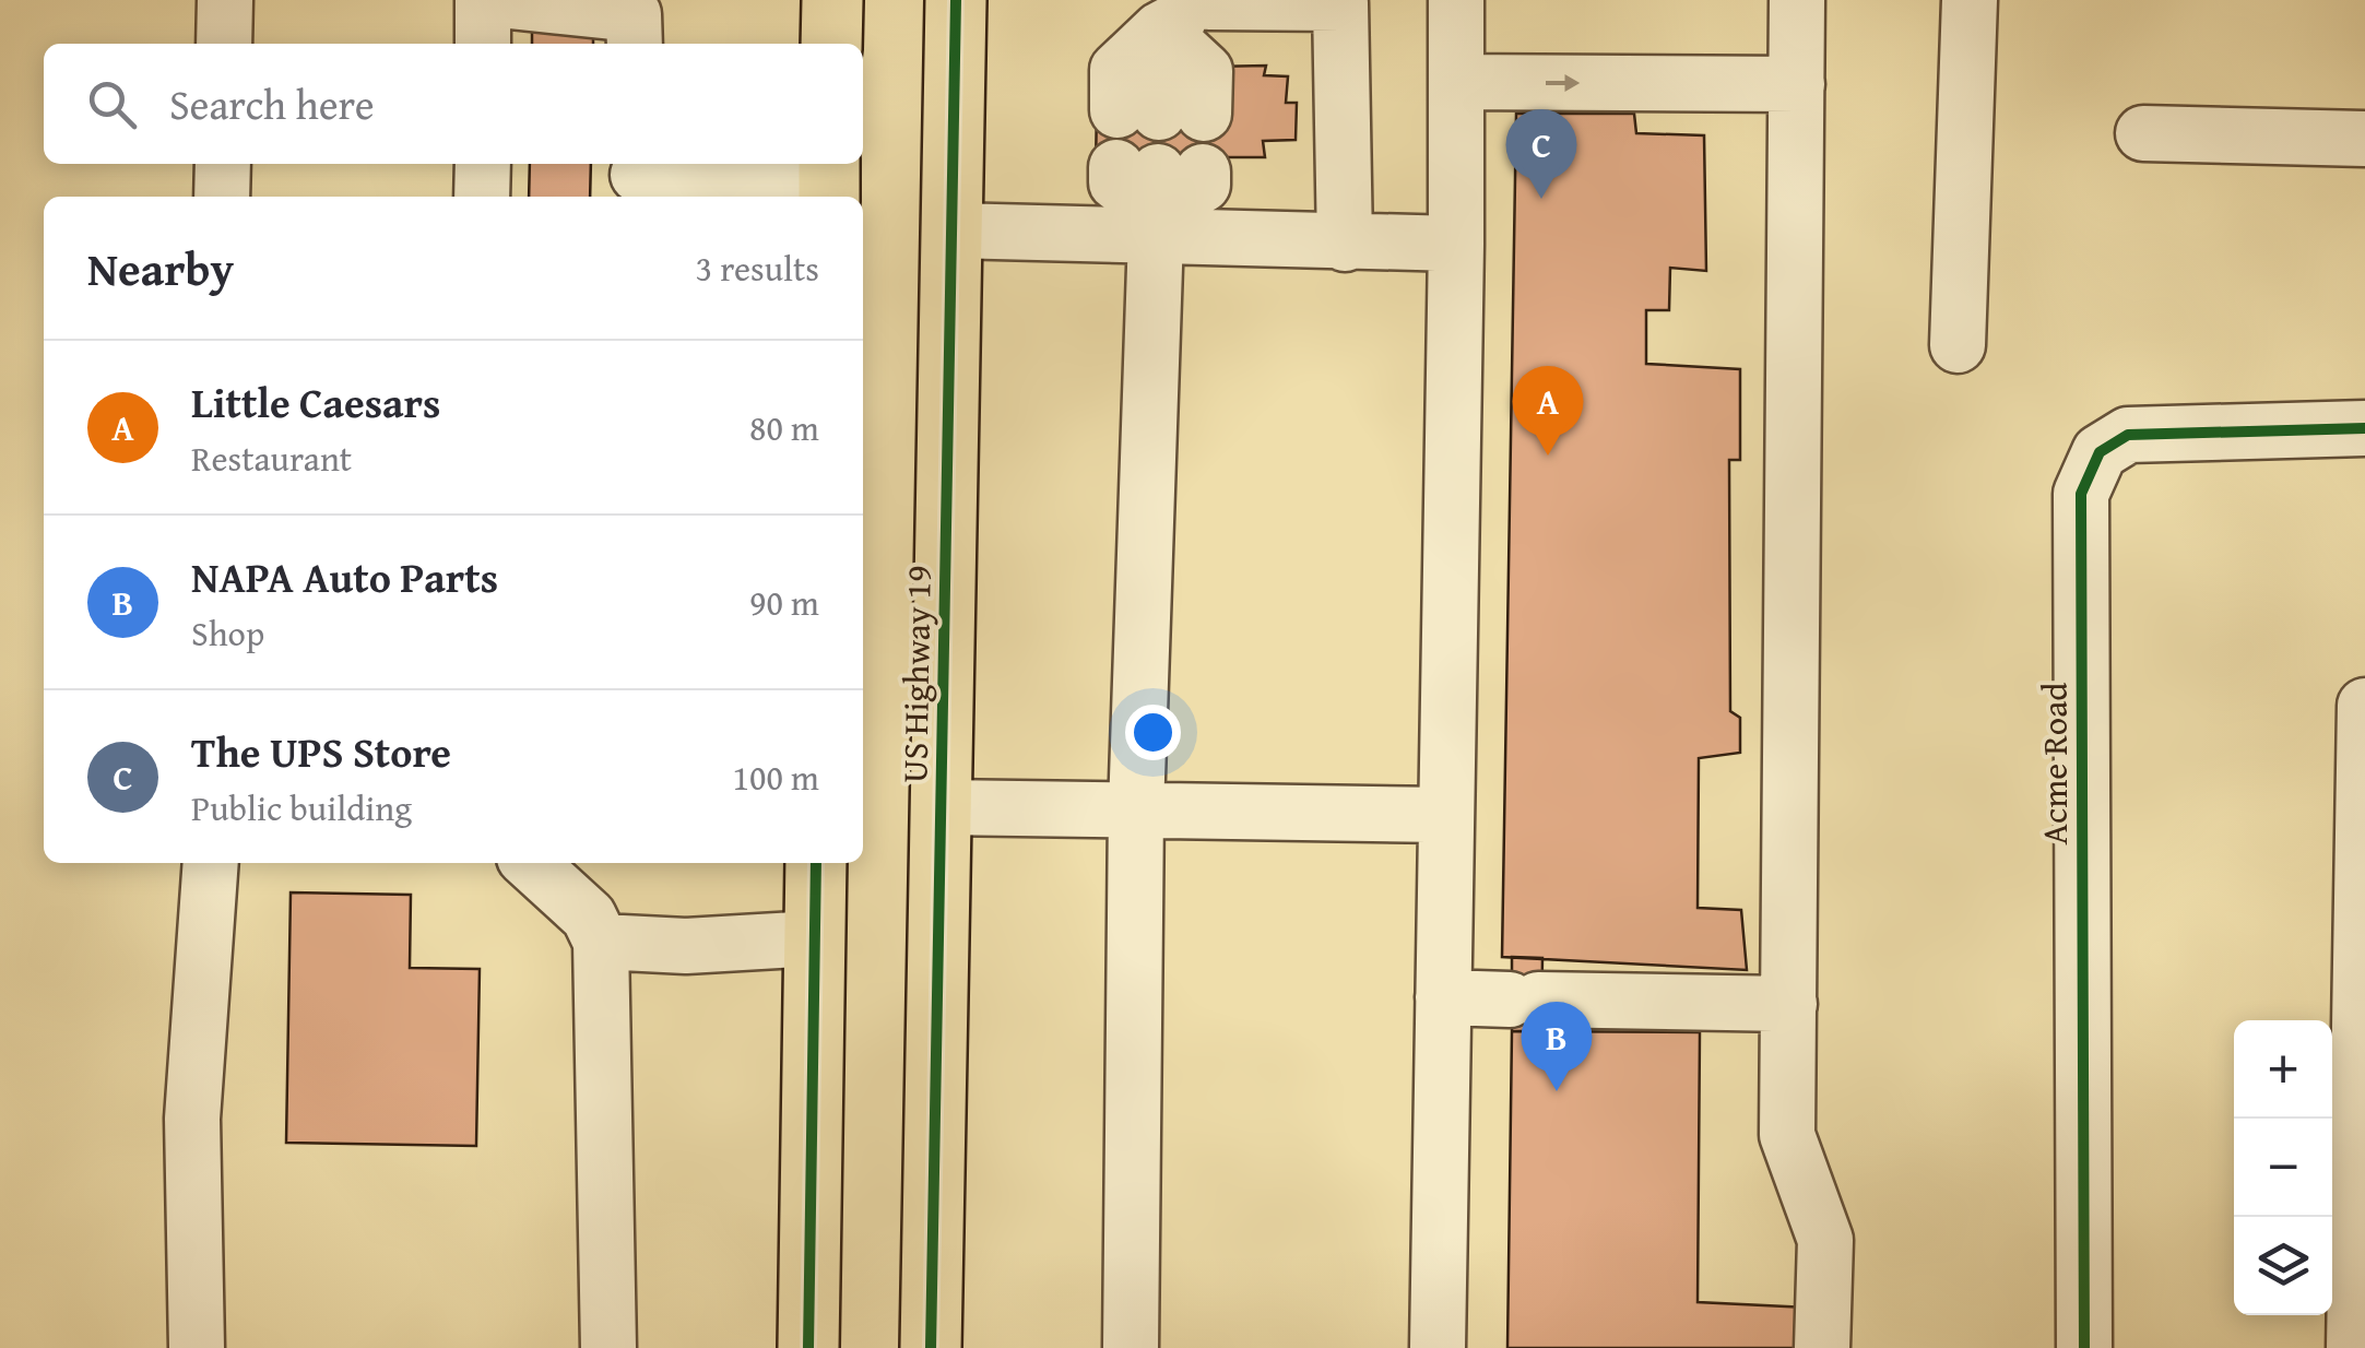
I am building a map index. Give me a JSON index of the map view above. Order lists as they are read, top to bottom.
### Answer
{
  "streets": {
    "highway": ["US Highway 19"],
    "street": ["Acme Road"]
  },
  "page": {
    "search": "Search here",
    "pins": ["C", "A", "B"],
    "heading": ["Nearby", "3 results"],
    "list": [
      {
        "mark": "A",
        "name": "Little Caesars",
        "note": "Restaurant",
        "value": "80 m"
      },
      {
        "mark": "B",
        "name": "NAPA Auto Parts",
        "note": "Shop",
        "value": "90 m"
      },
      {
        "mark": "C",
        "name": "The UPS Store",
        "note": "Public building",
        "value": "100 m"
      }
    ],
    "map_buttons": ["+", "−"]
  }
}
